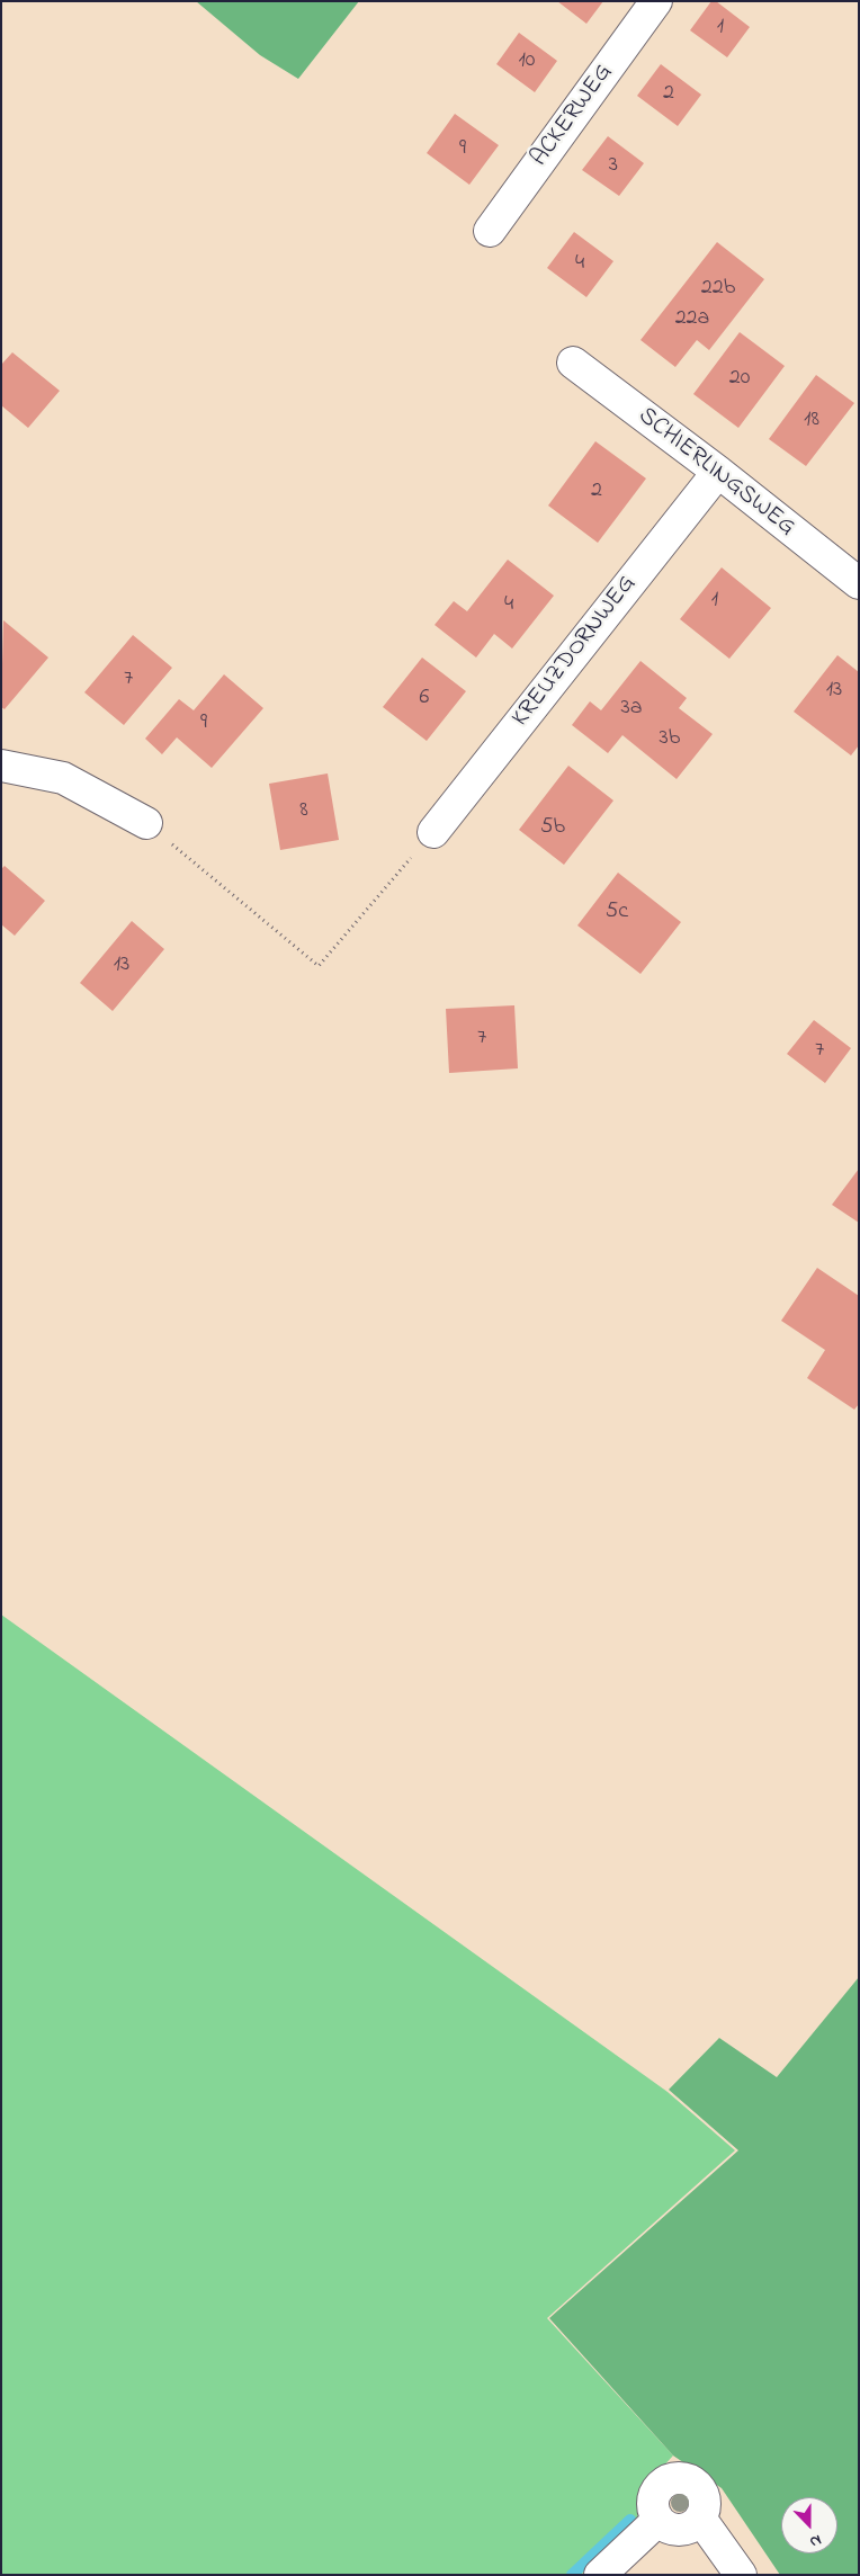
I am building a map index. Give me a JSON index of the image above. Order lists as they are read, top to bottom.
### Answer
{
  "streets": {
    "street": ["ACKERWEG", "SCHIERLINGSWEG", "KREUZDORNWEG"]
  },
  "crossings": [
    ["SCHIERLINGSWEG", "KREUZDORNWEG"]
  ],
  "house_numbers": [
    "1",
    "10",
    "2",
    "9",
    "3",
    "4",
    "22b",
    "22a",
    "20",
    "18",
    "2",
    "1",
    "4",
    "7",
    "13",
    "6",
    "3a",
    "9",
    "3b",
    "8",
    "5b",
    "5c",
    "13",
    "7",
    "7"
  ],
  "north": "bottom"
}
